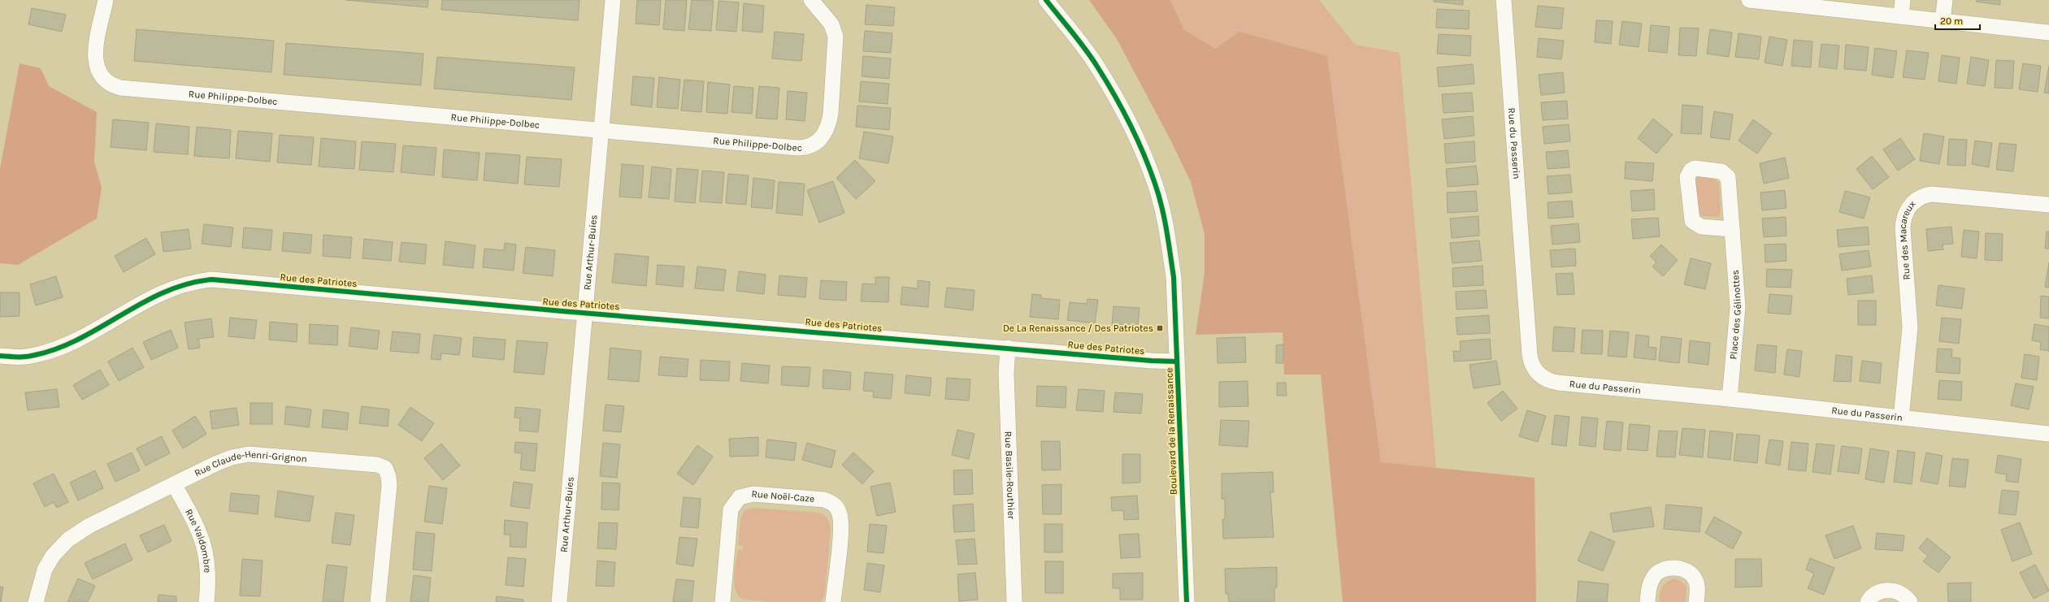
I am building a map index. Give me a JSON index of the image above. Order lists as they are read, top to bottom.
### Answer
{
  "streets": {
    "street": [
      "Rue Philippe-Dolbec",
      "Rue du Passerin",
      "Rue des Macareux",
      "Rue Arthur-Buies",
      "Rue des Patriotes",
      "Place des Gélinottes",
      "Boulevard de la Renaissance",
      "Rue Claude-Henri-Grignon",
      "Rue Basile-Routhier",
      "Rue Noël-Caze",
      "Rue Valdombre"
    ]
  },
  "crossings": [
    ["Rue Philippe-Dolbec", "Rue Arthur-Buies"],
    ["Rue du Passerin", "Rue des Macareux"],
    ["Rue du Passerin", "Place des Gélinottes"],
    ["Rue Arthur-Buies", "Rue des Patriotes"],
    ["Rue des Patriotes", "Boulevard de la Renaissance"],
    ["Rue des Patriotes", "Rue Basile-Routhier"],
    ["Rue Claude-Henri-Grignon", "Rue Valdombre"]
  ],
  "places": {
    "transit": ["De La Renaissance / Des Patriotes"]
  },
  "scale_bar": "20 m"
}
